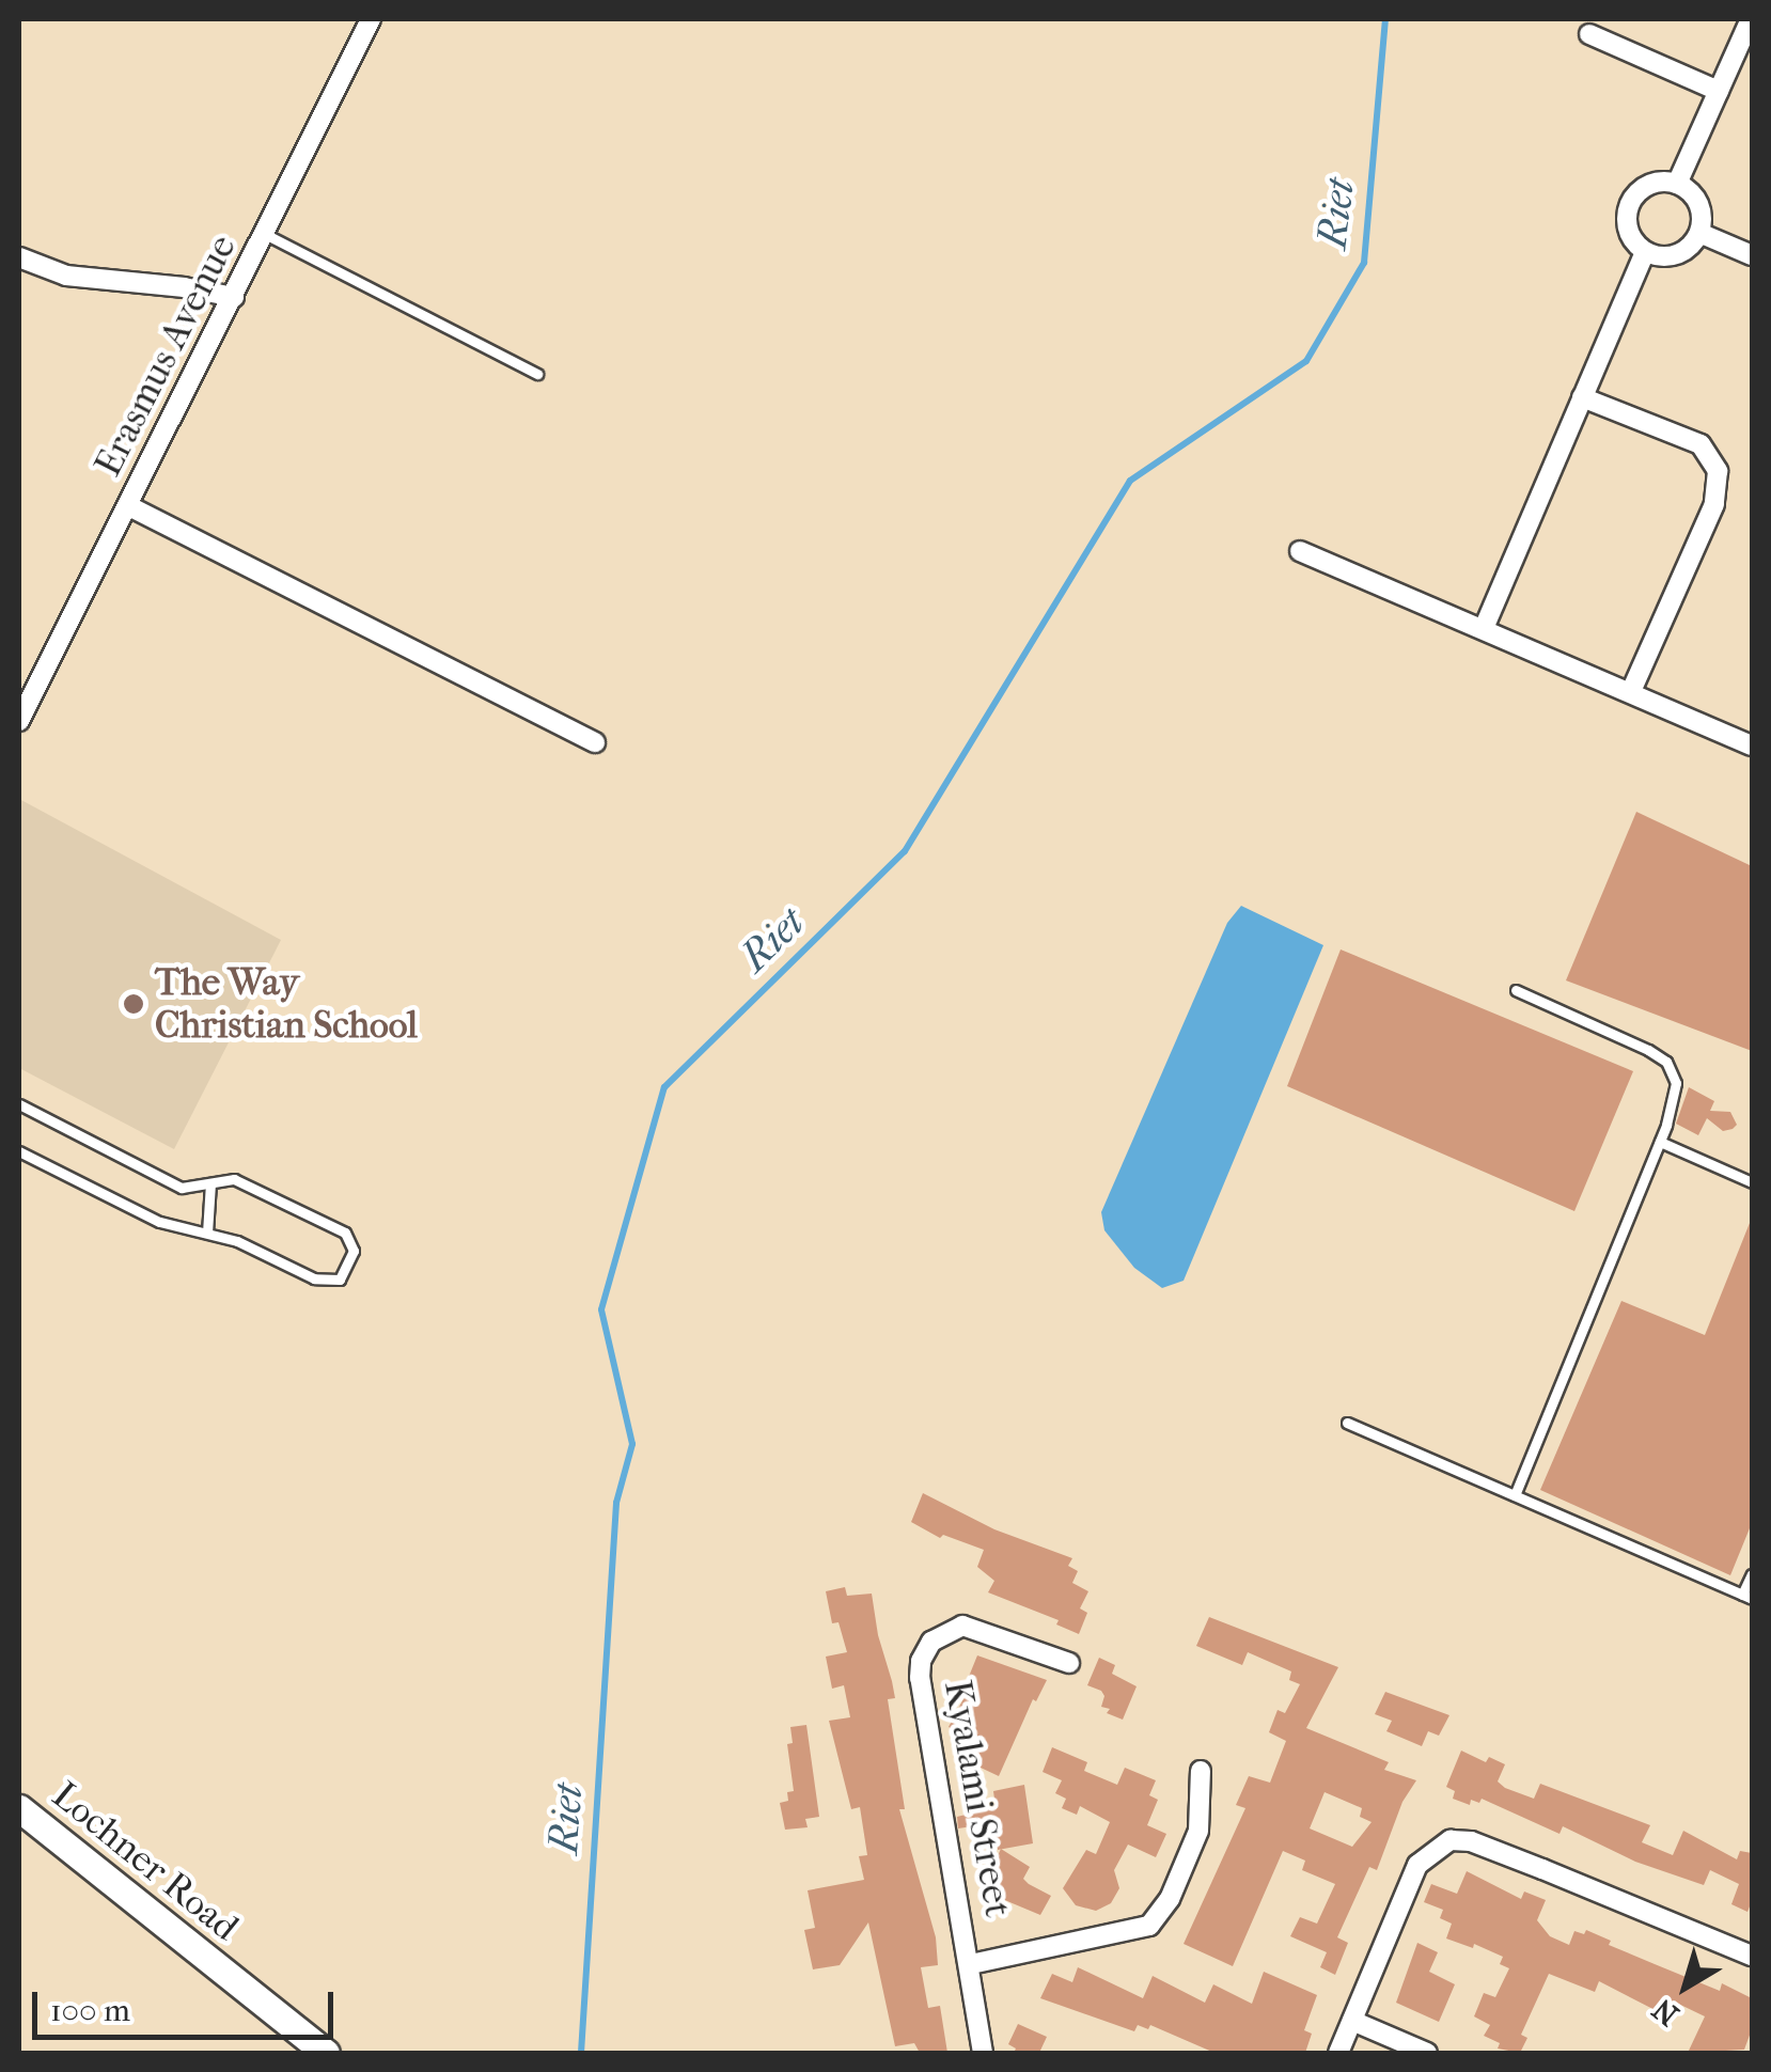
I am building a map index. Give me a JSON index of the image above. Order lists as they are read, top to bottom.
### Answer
{
  "streets": {
    "street": ["Erasmus Avenue", "Kyalami Street", "Lochner Road"]
  },
  "water": ["Riet"],
  "places": ["The Way Christian School"],
  "scale_bar": "100 m",
  "north": "bottom left"
}
